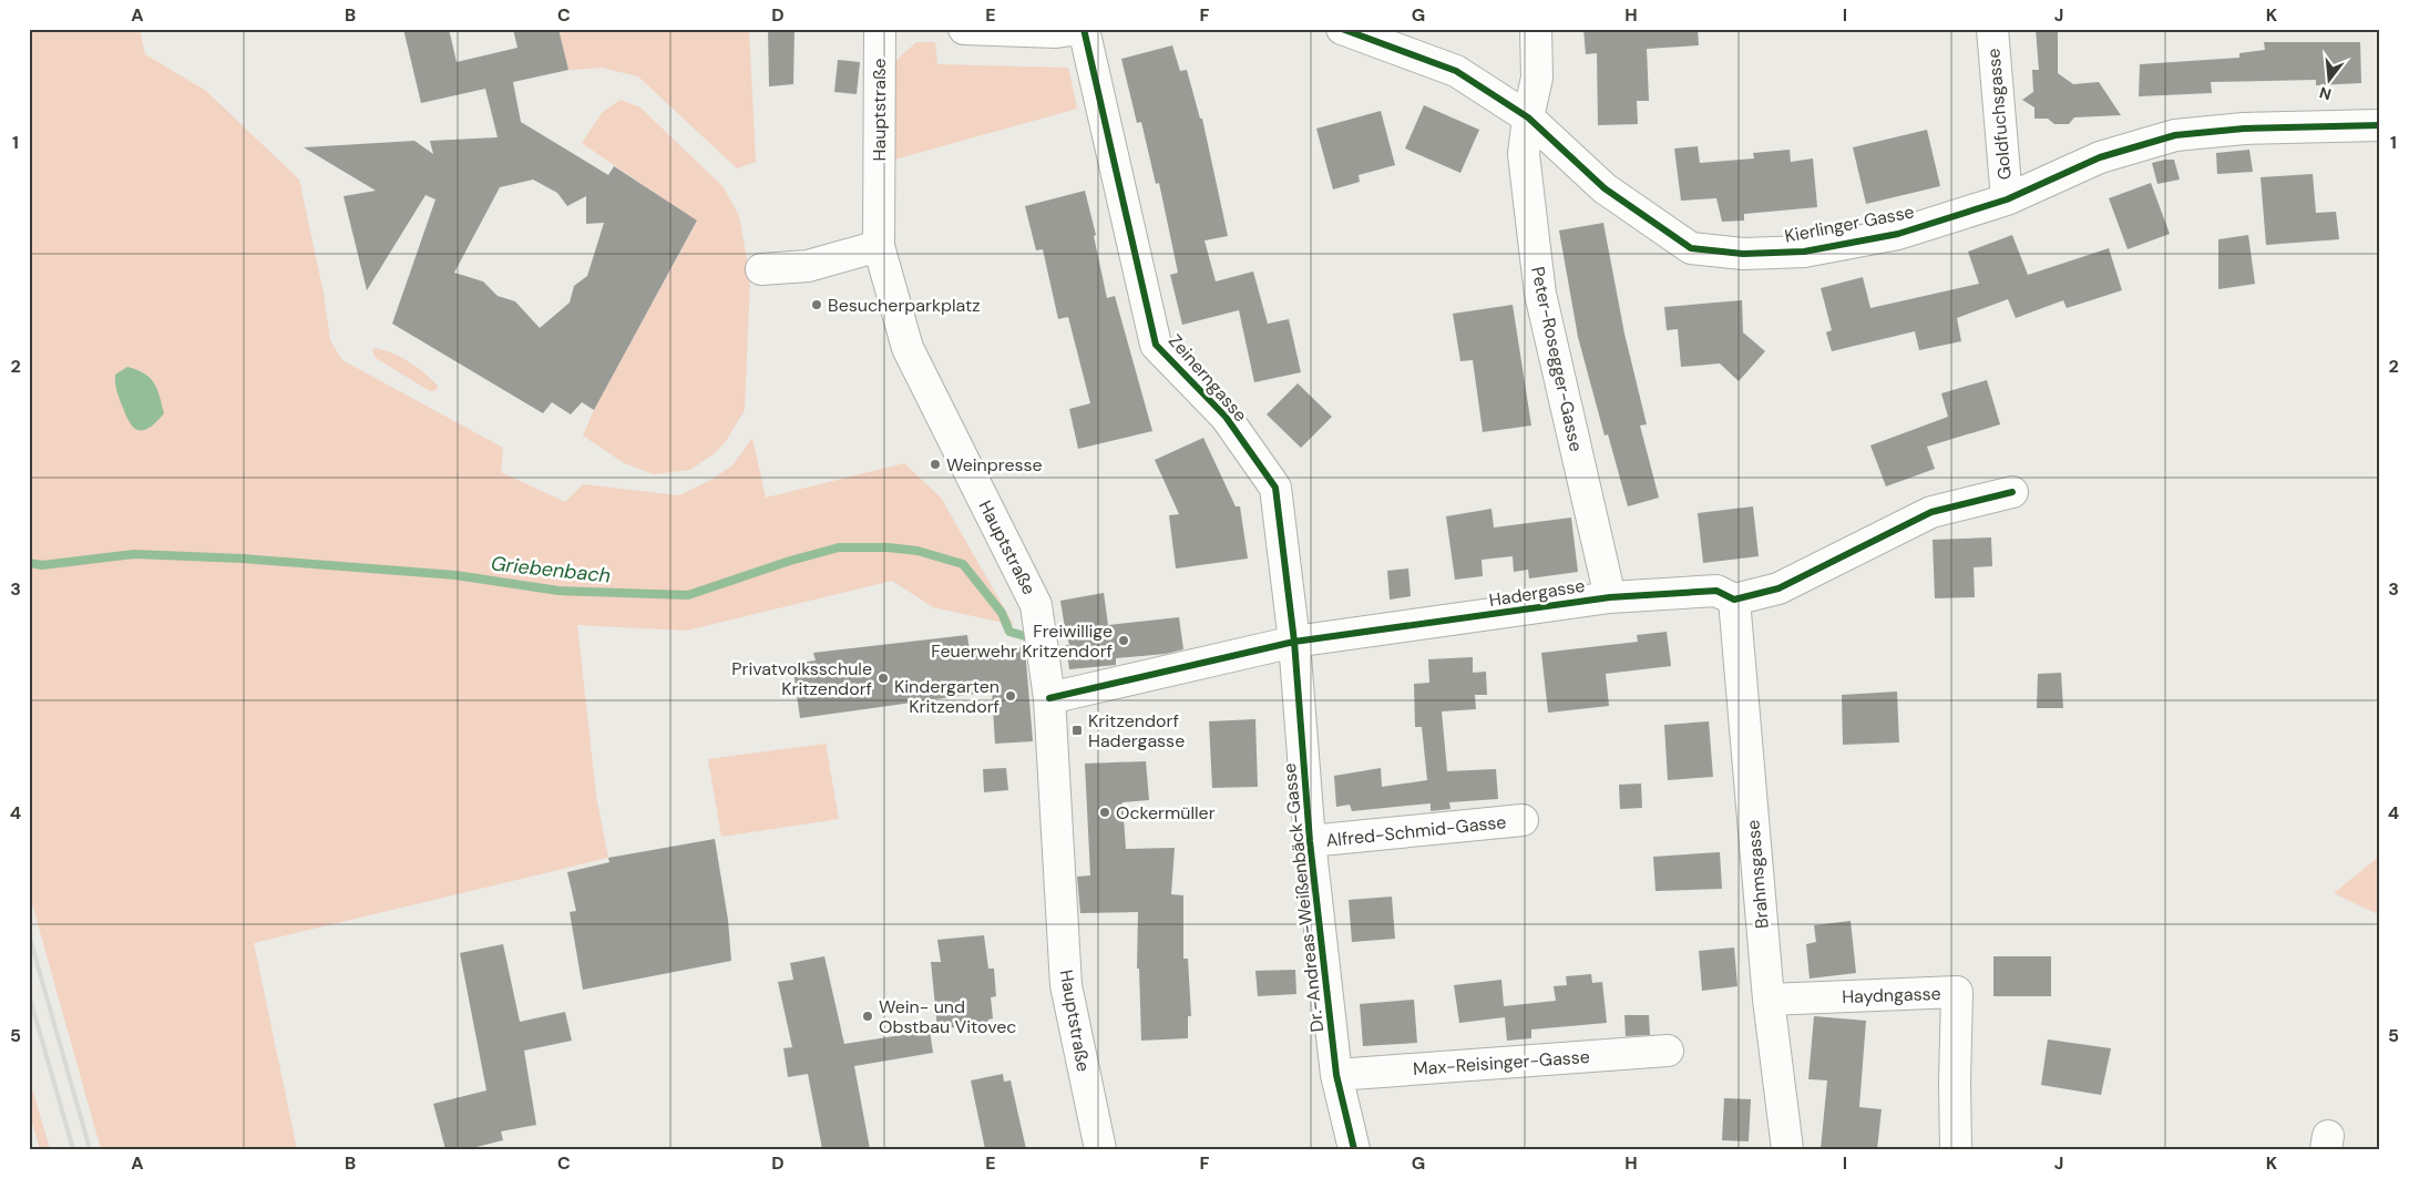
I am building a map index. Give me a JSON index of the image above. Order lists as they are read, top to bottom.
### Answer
{
  "streets": {
    "street": [
      "Hauptstraße",
      "Goldfuchsgasse",
      "Kierlinger Gasse",
      "Peter-Rosegger-Gasse",
      "Zeinerngasse",
      "Hadergasse",
      "Alfred-Schmid-Gasse",
      "Brahmsgasse",
      "Dr.-Andreas-Weißenbäck-Gasse",
      "Haydngasse",
      "Max-Reisinger-Gasse"
    ]
  },
  "crossings": [
    ["Hauptstraße", "Hadergasse"],
    ["Goldfuchsgasse", "Kierlinger Gasse"],
    ["Kierlinger Gasse", "Peter-Rosegger-Gasse"],
    ["Peter-Rosegger-Gasse", "Hadergasse"],
    ["Zeinerngasse", "Hadergasse"],
    ["Zeinerngasse", "Dr.-Andreas-Weißenbäck-Gasse"],
    ["Hadergasse", "Brahmsgasse"],
    ["Hadergasse", "Dr.-Andreas-Weißenbäck-Gasse"],
    ["Alfred-Schmid-Gasse", "Dr.-Andreas-Weißenbäck-Gasse"],
    ["Brahmsgasse", "Haydngasse"],
    ["Dr.-Andreas-Weißenbäck-Gasse", "Max-Reisinger-Gasse"]
  ],
  "water": ["Griebenbach"],
  "places": {
    "other": [
      "Besucherparkplatz",
      "Weinpresse",
      "Freiwillige Feuerwehr Kritzendorf",
      "Privatvolksschule Kritzendorf",
      "Kindergarten Kritzendorf",
      "Ockermüller",
      "Wein- und Obstbau Vitovec"
    ],
    "transit": ["Kritzendorf Hadergasse"]
  },
  "north": "bottom",
  "grid": {
    "columns": [
      "A",
      "B",
      "C",
      "D",
      "E",
      "F",
      "G",
      "H",
      "I",
      "J",
      "K"
    ],
    "rows": [
      "1",
      "2",
      "3",
      "4",
      "5"
    ]
  }
}
